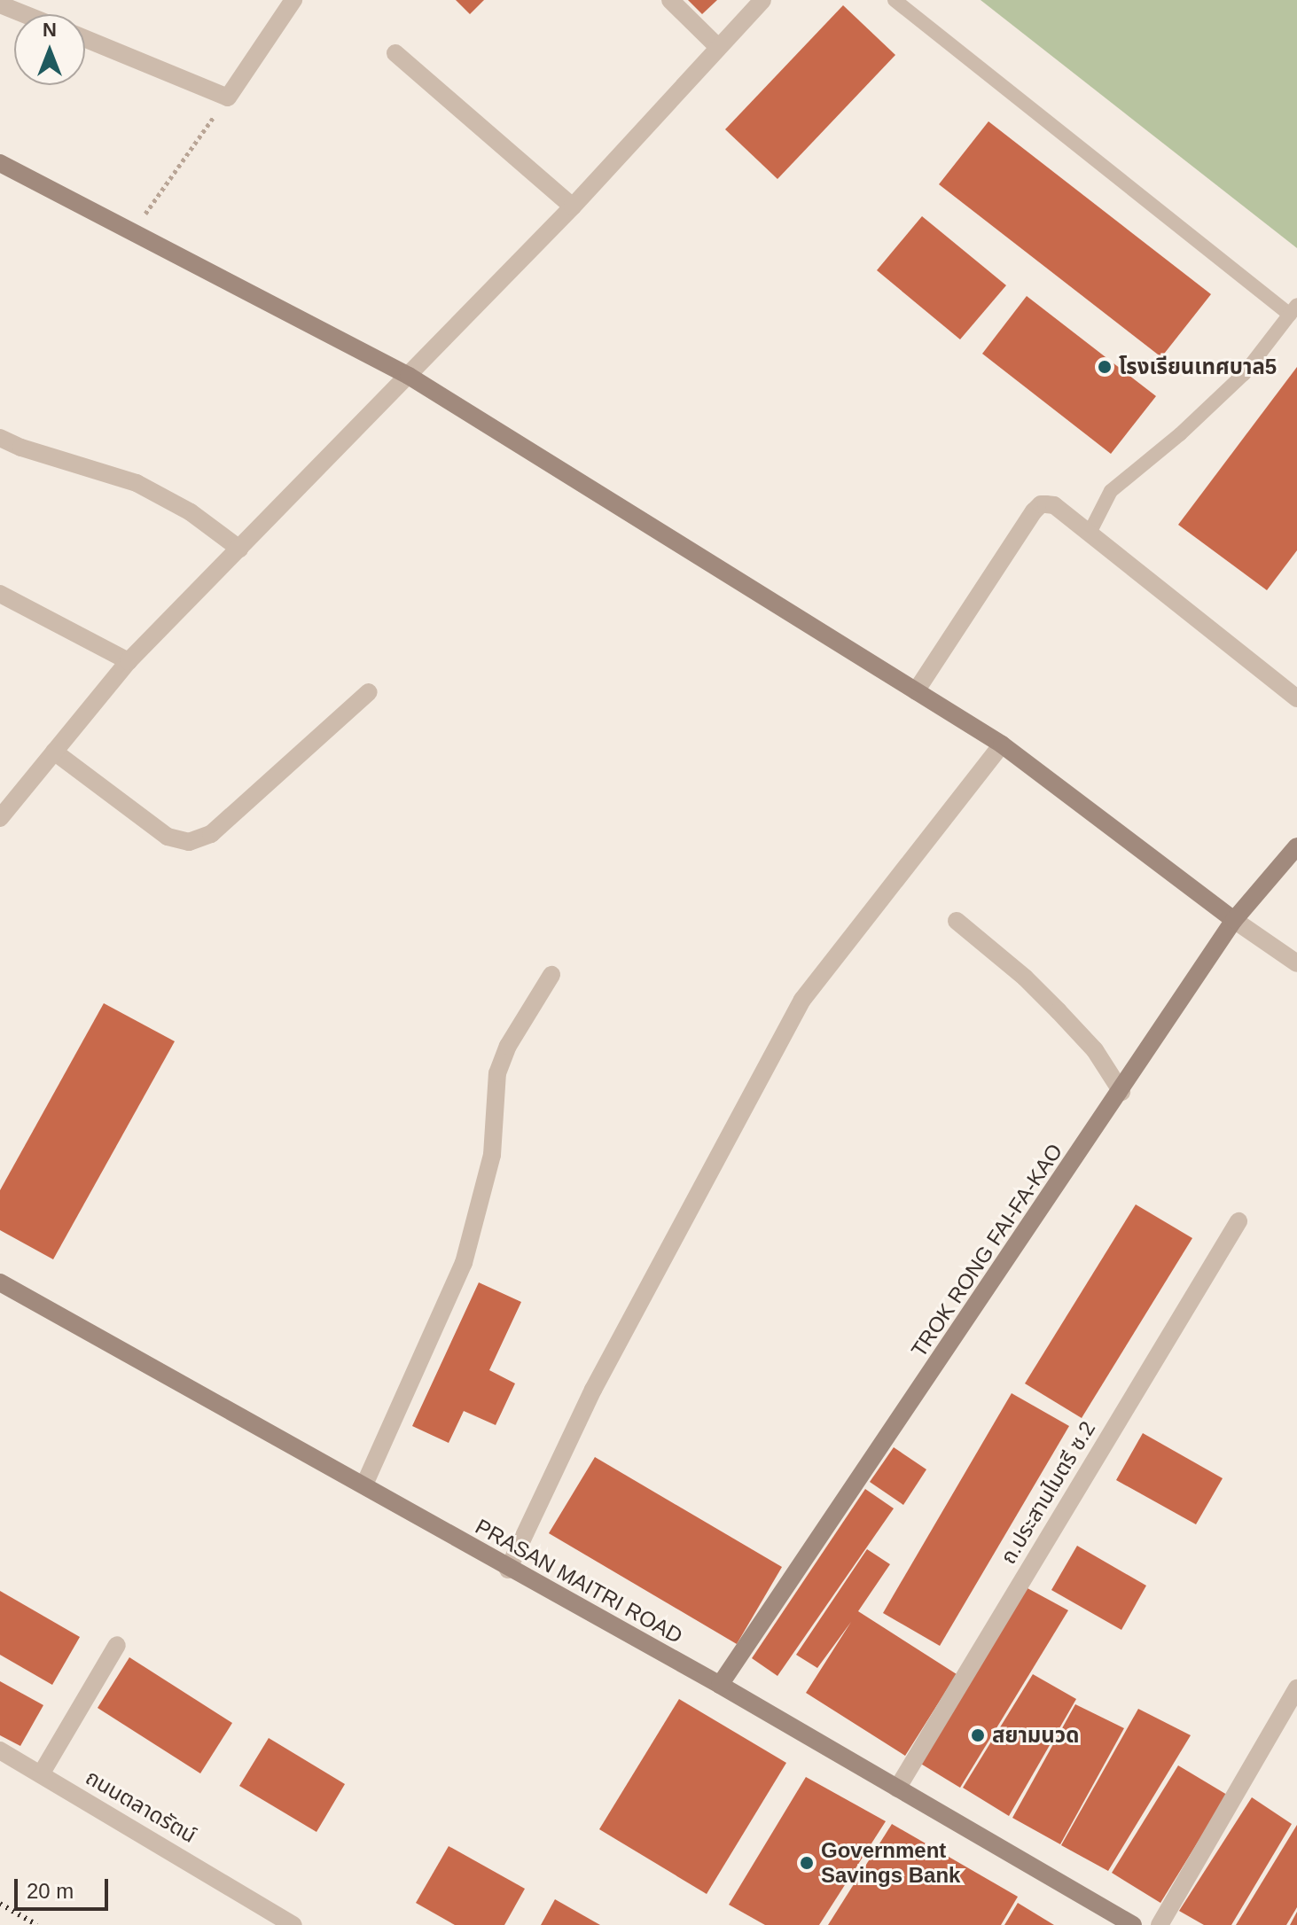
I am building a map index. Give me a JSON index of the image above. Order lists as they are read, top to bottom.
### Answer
{
  "streets": {
    "street": [
      "TROK RONG FAI-FA-KAO",
      "ถ.ประสานไมตรี ซ.2",
      "PRASAN MAITRI ROAD",
      "ถนนตลาดรัตน์"
    ]
  },
  "crossings": [
    ["TROK RONG FAI-FA-KAO", "PRASAN MAITRI ROAD"],
    ["ถ.ประสานไมตรี ซ.2", "PRASAN MAITRI ROAD"]
  ],
  "places": ["โรงเรียนเทศบาล5", "สยามนวด", "Government Savings Bank"],
  "scale_bar": "20 m",
  "north": "top"
}
